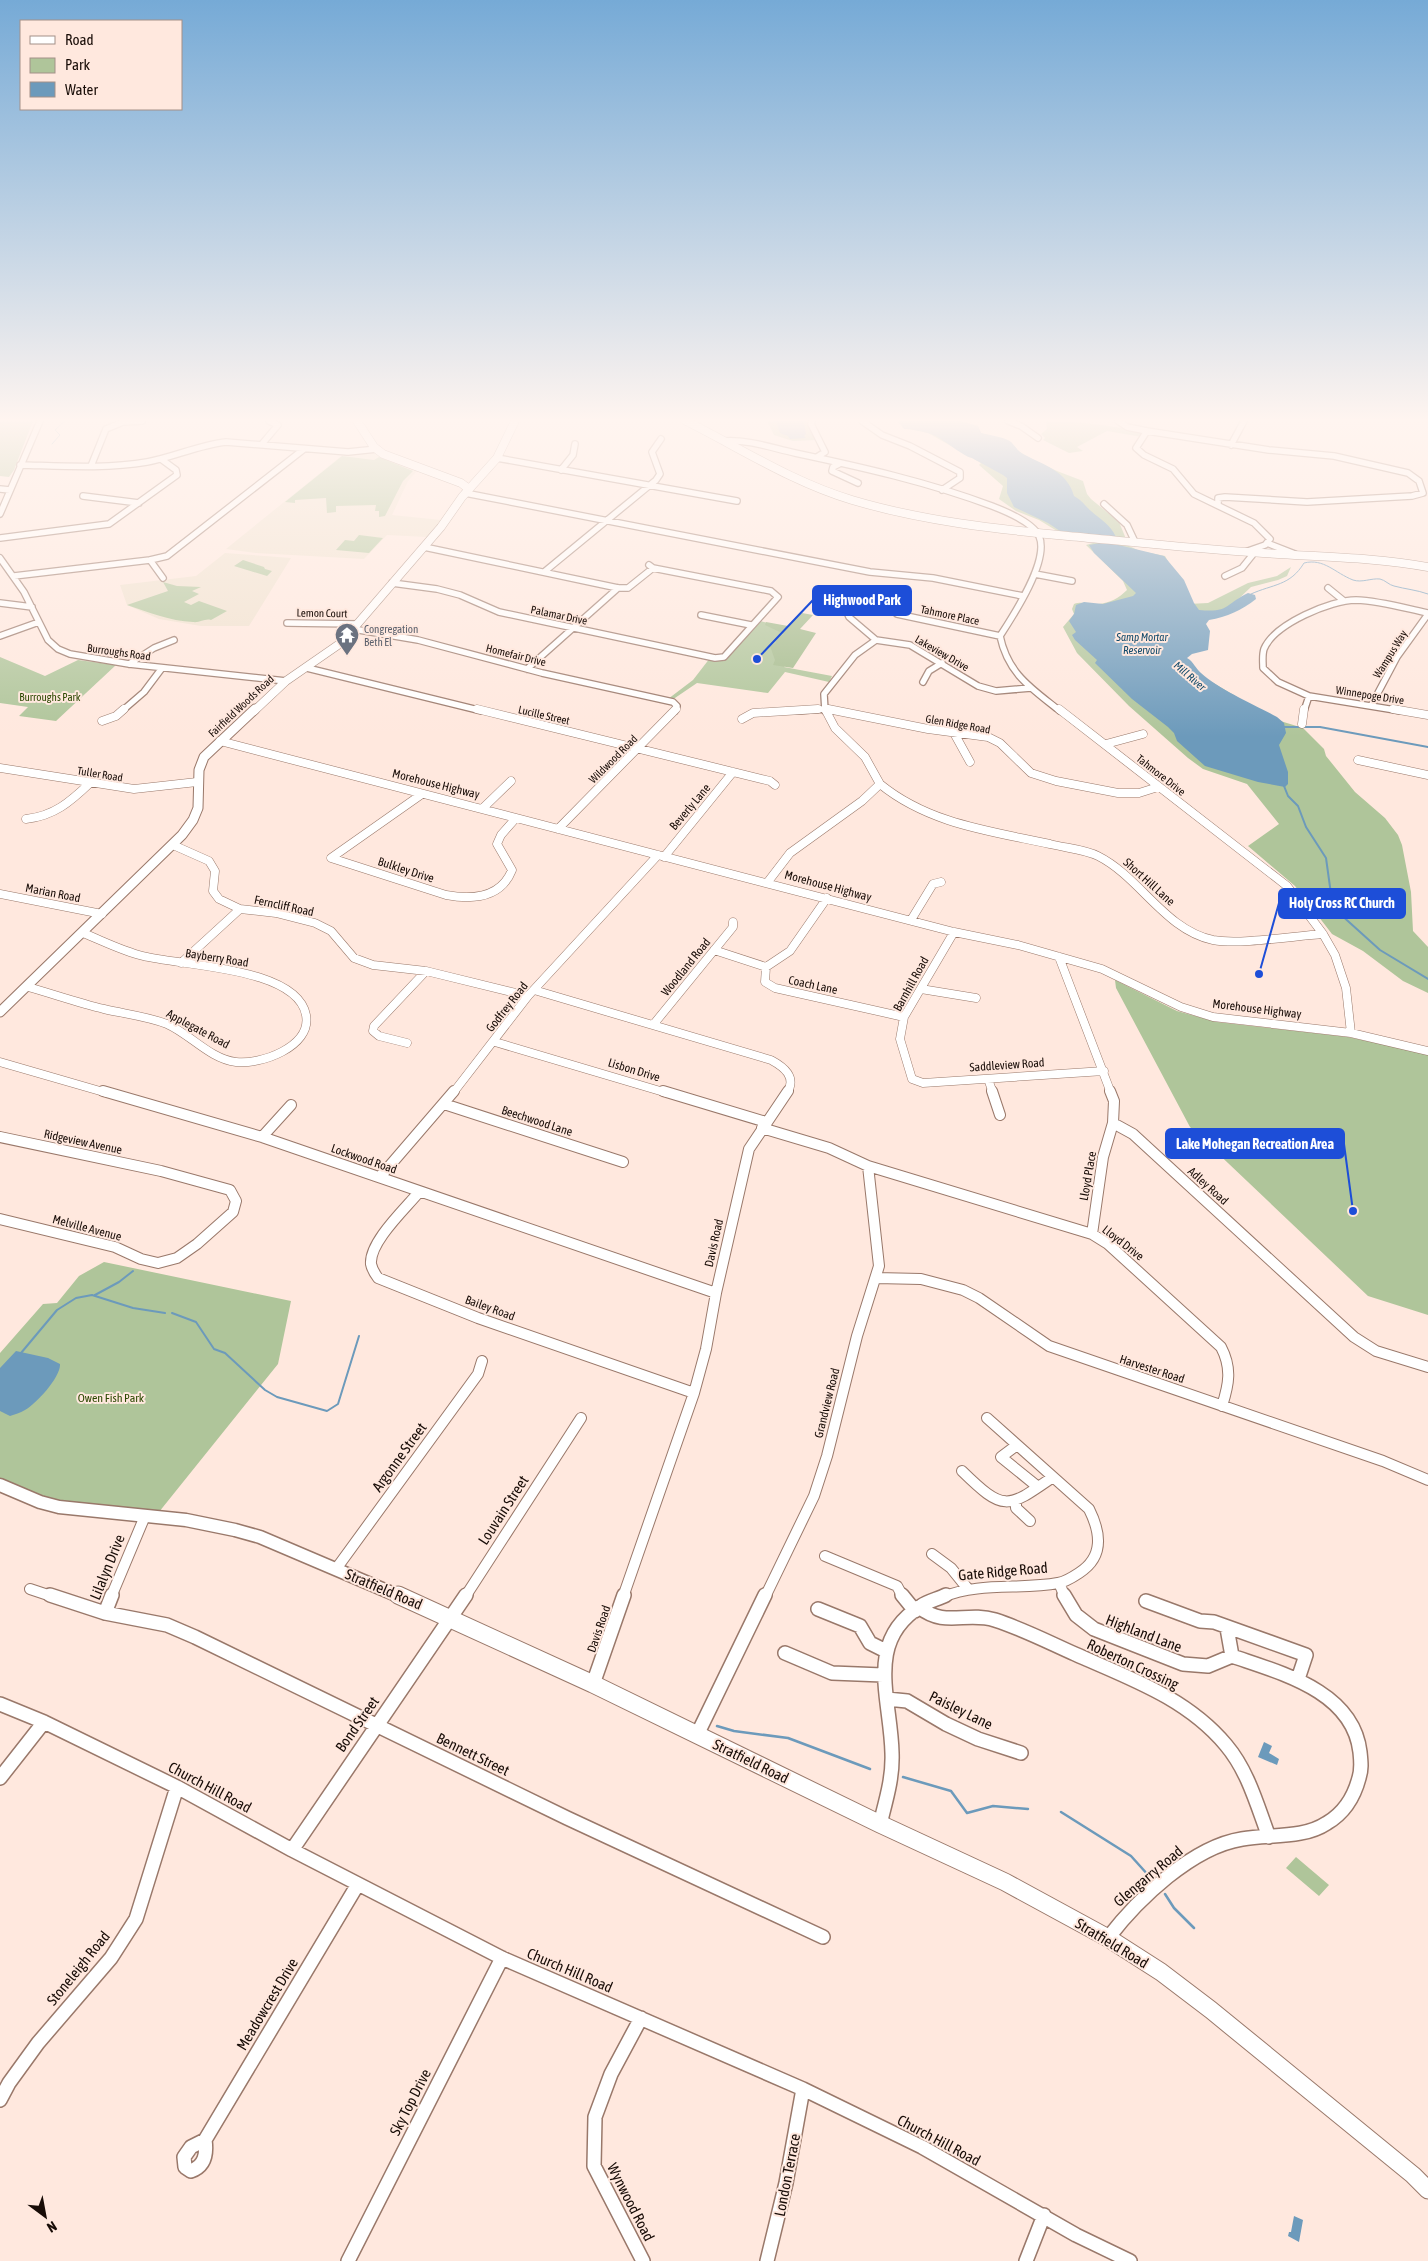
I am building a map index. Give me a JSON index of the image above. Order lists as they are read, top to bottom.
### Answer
{
  "streets": {
    "main road": ["Fairfield Woods Road", "Stratfield Road"],
    "street": [
      "Lemon Court",
      "Palamar Drive",
      "Tahmore Place",
      "Burroughs Road",
      "Lakeview Drive",
      "Wampus Way",
      "Homefair Drive",
      "Winnepoge Drive",
      "Lucille Street",
      "Glen Ridge Road",
      "Wildwood Road",
      "Tuller Road",
      "Tahmore Drive",
      "Morehouse Highway",
      "Beverly Lane",
      "Bulkley Drive",
      "Short Hill Lane",
      "Marian Road",
      "Ferncliff Road",
      "Bayberry Road",
      "Woodland Road",
      "Barnhill Road",
      "Coach Lane",
      "Godfrey Road",
      "Applegate Road",
      "Saddleview Road",
      "Lisbon Drive",
      "Beechwood Lane",
      "Ridgeview Avenue",
      "Lockwood Road",
      "Lloyd Place",
      "Adley Road",
      "Melville Avenue",
      "Davis Road",
      "Lloyd Drive",
      "Bailey Road",
      "Harvester Road",
      "Grandview Road",
      "Argonne Street",
      "Louvain Street",
      "Lilalyn Drive",
      "Gate Ridge Road",
      "Highland Lane",
      "Roberton Crossing",
      "Paisley Lane",
      "Bond Street",
      "Bennett Street",
      "Church Hill Road",
      "Glengarry Road",
      "Stoneleigh Road",
      "Meadowcrest Drive",
      "Sky Top Drive",
      "London Terrace",
      "Wynwood Road"
    ]
  },
  "crossings": [
    ["Lemon Court", "Homefair Drive"],
    ["Lemon Court", "Fairfield Woods Road"],
    ["Palamar Drive", "Fairfield Woods Road"],
    ["Tahmore Place", "Tahmore Drive"],
    ["Burroughs Road", "Fairfield Woods Road"],
    ["Lakeview Drive", "Tahmore Drive"],
    ["Wampus Way", "Winnepoge Drive"],
    ["Homefair Drive", "Fairfield Woods Road"],
    ["Homefair Drive", "Wildwood Road"],
    ["Fairfield Woods Road", "Lucille Street"],
    ["Fairfield Woods Road", "Tuller Road"],
    ["Fairfield Woods Road", "Morehouse Highway"],
    ["Fairfield Woods Road", "Marian Road"],
    ["Fairfield Woods Road", "Ferncliff Road"],
    ["Fairfield Woods Road", "Bayberry Road"],
    ["Fairfield Woods Road", "Applegate Road"],
    ["Lucille Street", "Wildwood Road"],
    ["Lucille Street", "Beverly Lane"],
    ["Glen Ridge Road", "Tahmore Drive"],
    ["Wildwood Road", "Morehouse Highway"],
    ["Tahmore Drive", "Morehouse Highway"],
    ["Tahmore Drive", "Short Hill Lane"],
    ["Morehouse Highway", "Beverly Lane"],
    ["Morehouse Highway", "Bulkley Drive"],
    ["Morehouse Highway", "Barnhill Road"],
    ["Morehouse Highway", "Coach Lane"],
    ["Morehouse Highway", "Godfrey Road"],
    ["Beverly Lane", "Godfrey Road"],
    ["Ferncliff Road", "Godfrey Road"],
    ["Ferncliff Road", "Davis Road"],
    ["Bayberry Road", "Applegate Road"],
    ["Woodland Road", "Davis Road"],
    ["Barnhill Road", "Coach Lane"],
    ["Barnhill Road", "Saddleview Road"],
    ["Godfrey Road", "Lisbon Drive"],
    ["Godfrey Road", "Beechwood Lane"],
    ["Godfrey Road", "Lockwood Road"],
    ["Godfrey Road", "Davis Road"],
    ["Lisbon Drive", "Davis Road"],
    ["Ridgeview Avenue", "Melville Avenue"],
    ["Lockwood Road", "Davis Road"],
    ["Lockwood Road", "Bailey Road"],
    ["Lloyd Place", "Adley Road"],
    ["Lloyd Place", "Lloyd Drive"],
    ["Davis Road", "Bailey Road"],
    ["Davis Road", "Stratfield Road"],
    ["Lloyd Drive", "Harvester Road"],
    ["Lloyd Drive", "Grandview Road"],
    ["Harvester Road", "Grandview Road"],
    ["Grandview Road", "Stratfield Road"],
    ["Argonne Street", "Stratfield Road"],
    ["Louvain Street", "Stratfield Road"],
    ["Louvain Street", "Bond Street"],
    ["Lilalyn Drive", "Stratfield Road"],
    ["Lilalyn Drive", "Bennett Street"],
    ["Gate Ridge Road", "Stratfield Road"],
    ["Gate Ridge Road", "Highland Lane"],
    ["Gate Ridge Road", "Roberton Crossing"],
    ["Gate Ridge Road", "Paisley Lane"],
    ["Stratfield Road", "Bond Street"],
    ["Stratfield Road", "Glengarry Road"],
    ["Roberton Crossing", "Glengarry Road"],
    ["Bond Street", "Bennett Street"],
    ["Bond Street", "Church Hill Road"],
    ["Church Hill Road", "Stoneleigh Road"],
    ["Church Hill Road", "Meadowcrest Drive"],
    ["Church Hill Road", "Sky Top Drive"],
    ["Church Hill Road", "London Terrace"],
    ["Church Hill Road", "Wynwood Road"]
  ],
  "water": ["Samp Mortar Reservoir", "Mill River"],
  "parks": ["Burroughs Park", "Owen Fish Park"],
  "places": {
    "temple": ["Congregation Beth El"],
    "other": ["Highwood Park", "Holy Cross RC Church", "Lake Mohegan Recreation Area"]
  },
  "legend": ["Road", "Park", "Water"],
  "north": "bottom right"
}
